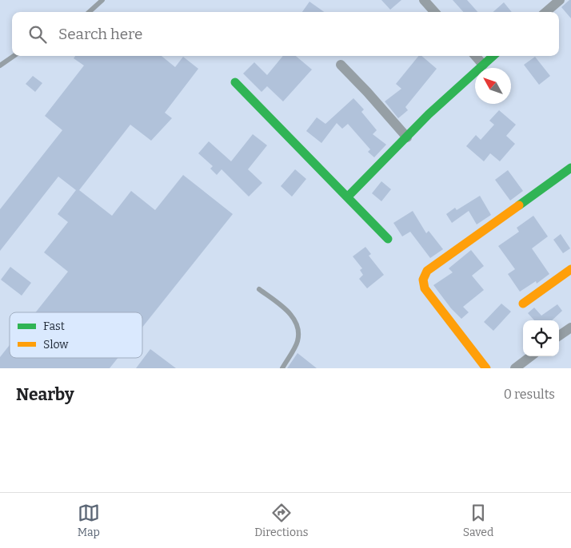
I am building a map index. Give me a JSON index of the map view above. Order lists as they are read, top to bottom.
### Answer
{
  "legend": ["Fast", "Slow"],
  "north": "top left",
  "page": {
    "search": "Search here",
    "heading": ["Nearby", "0 results"],
    "nav": ["Map", "Directions", "Saved"]
  }
}
